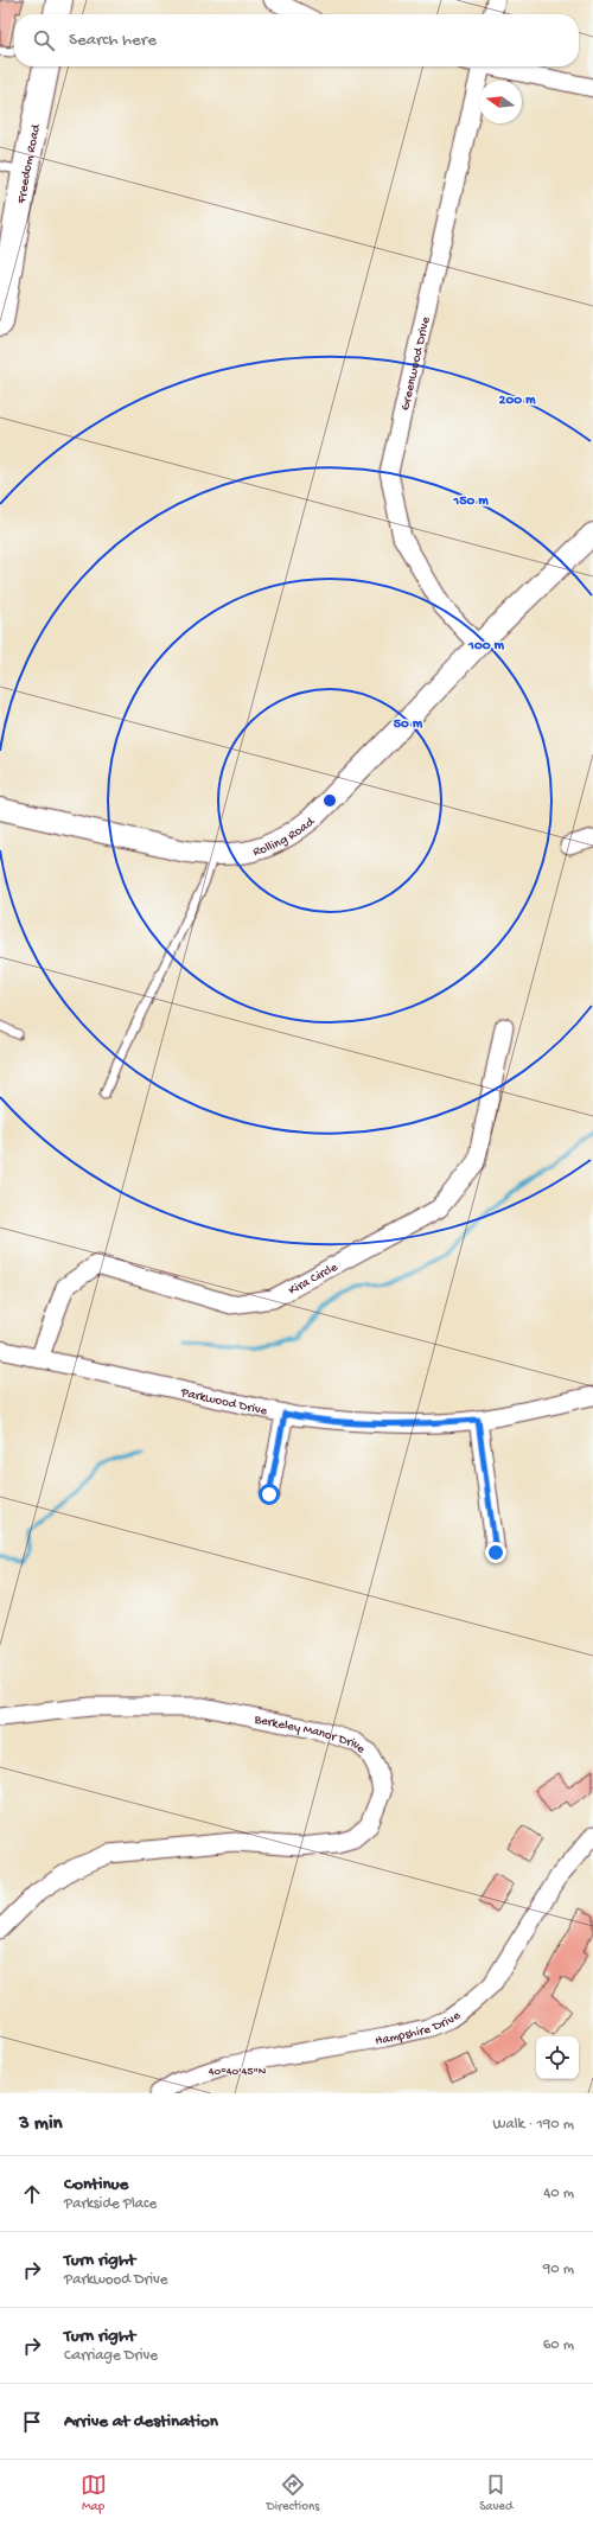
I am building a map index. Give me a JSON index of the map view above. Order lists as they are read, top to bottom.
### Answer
{
  "streets": {
    "main road": ["Freedom Road"],
    "street": [
      "Greenwood Drive",
      "Rolling Road",
      "Kira Circle",
      "Parkwood Drive",
      "Berkeley Manor Drive",
      "Hampshire Drive"
    ]
  },
  "crossings": [
    ["Greenwood Drive", "Rolling Road"],
    ["Kira Circle", "Parkwood Drive"]
  ],
  "north": "left",
  "page": {
    "search": "Search here",
    "heading": ["3 min", "Walk · 190 m"],
    "list": [
      ["Continue", "Parkside Place", "40 m"],
      ["Turn right", "Parkwood Drive", "90 m"],
      ["Turn right", "Carriage Drive", "60 m"],
      "Arrive at destination"
    ],
    "nav": ["Map", "Directions", "Saved"]
  },
  "coordinates": ["40°40'45\"N"],
  "rings": [
    "200 m",
    "150 m",
    "100 m",
    "50 m"
  ]
}
